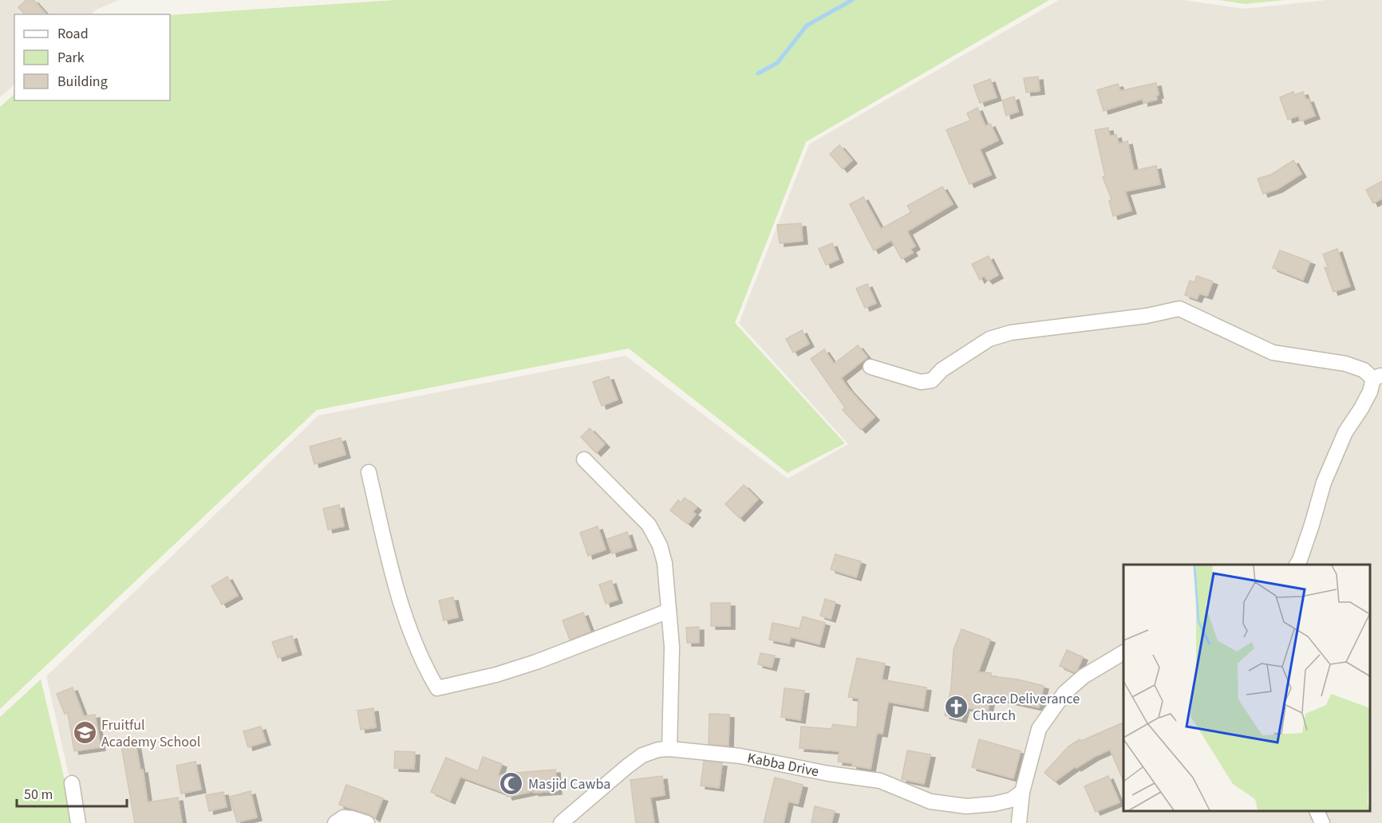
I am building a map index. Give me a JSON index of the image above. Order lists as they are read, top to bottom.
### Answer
{
  "streets": {
    "street": ["Kabba Drive"]
  },
  "places": {
    "church": ["Grace Deliverance Church"],
    "school or university": ["Fruitful Academy School"],
    "mosque": ["Masjid Cawba"]
  },
  "legend": ["Road", "Park", "Building"],
  "scale_bar": "50 m"
}
